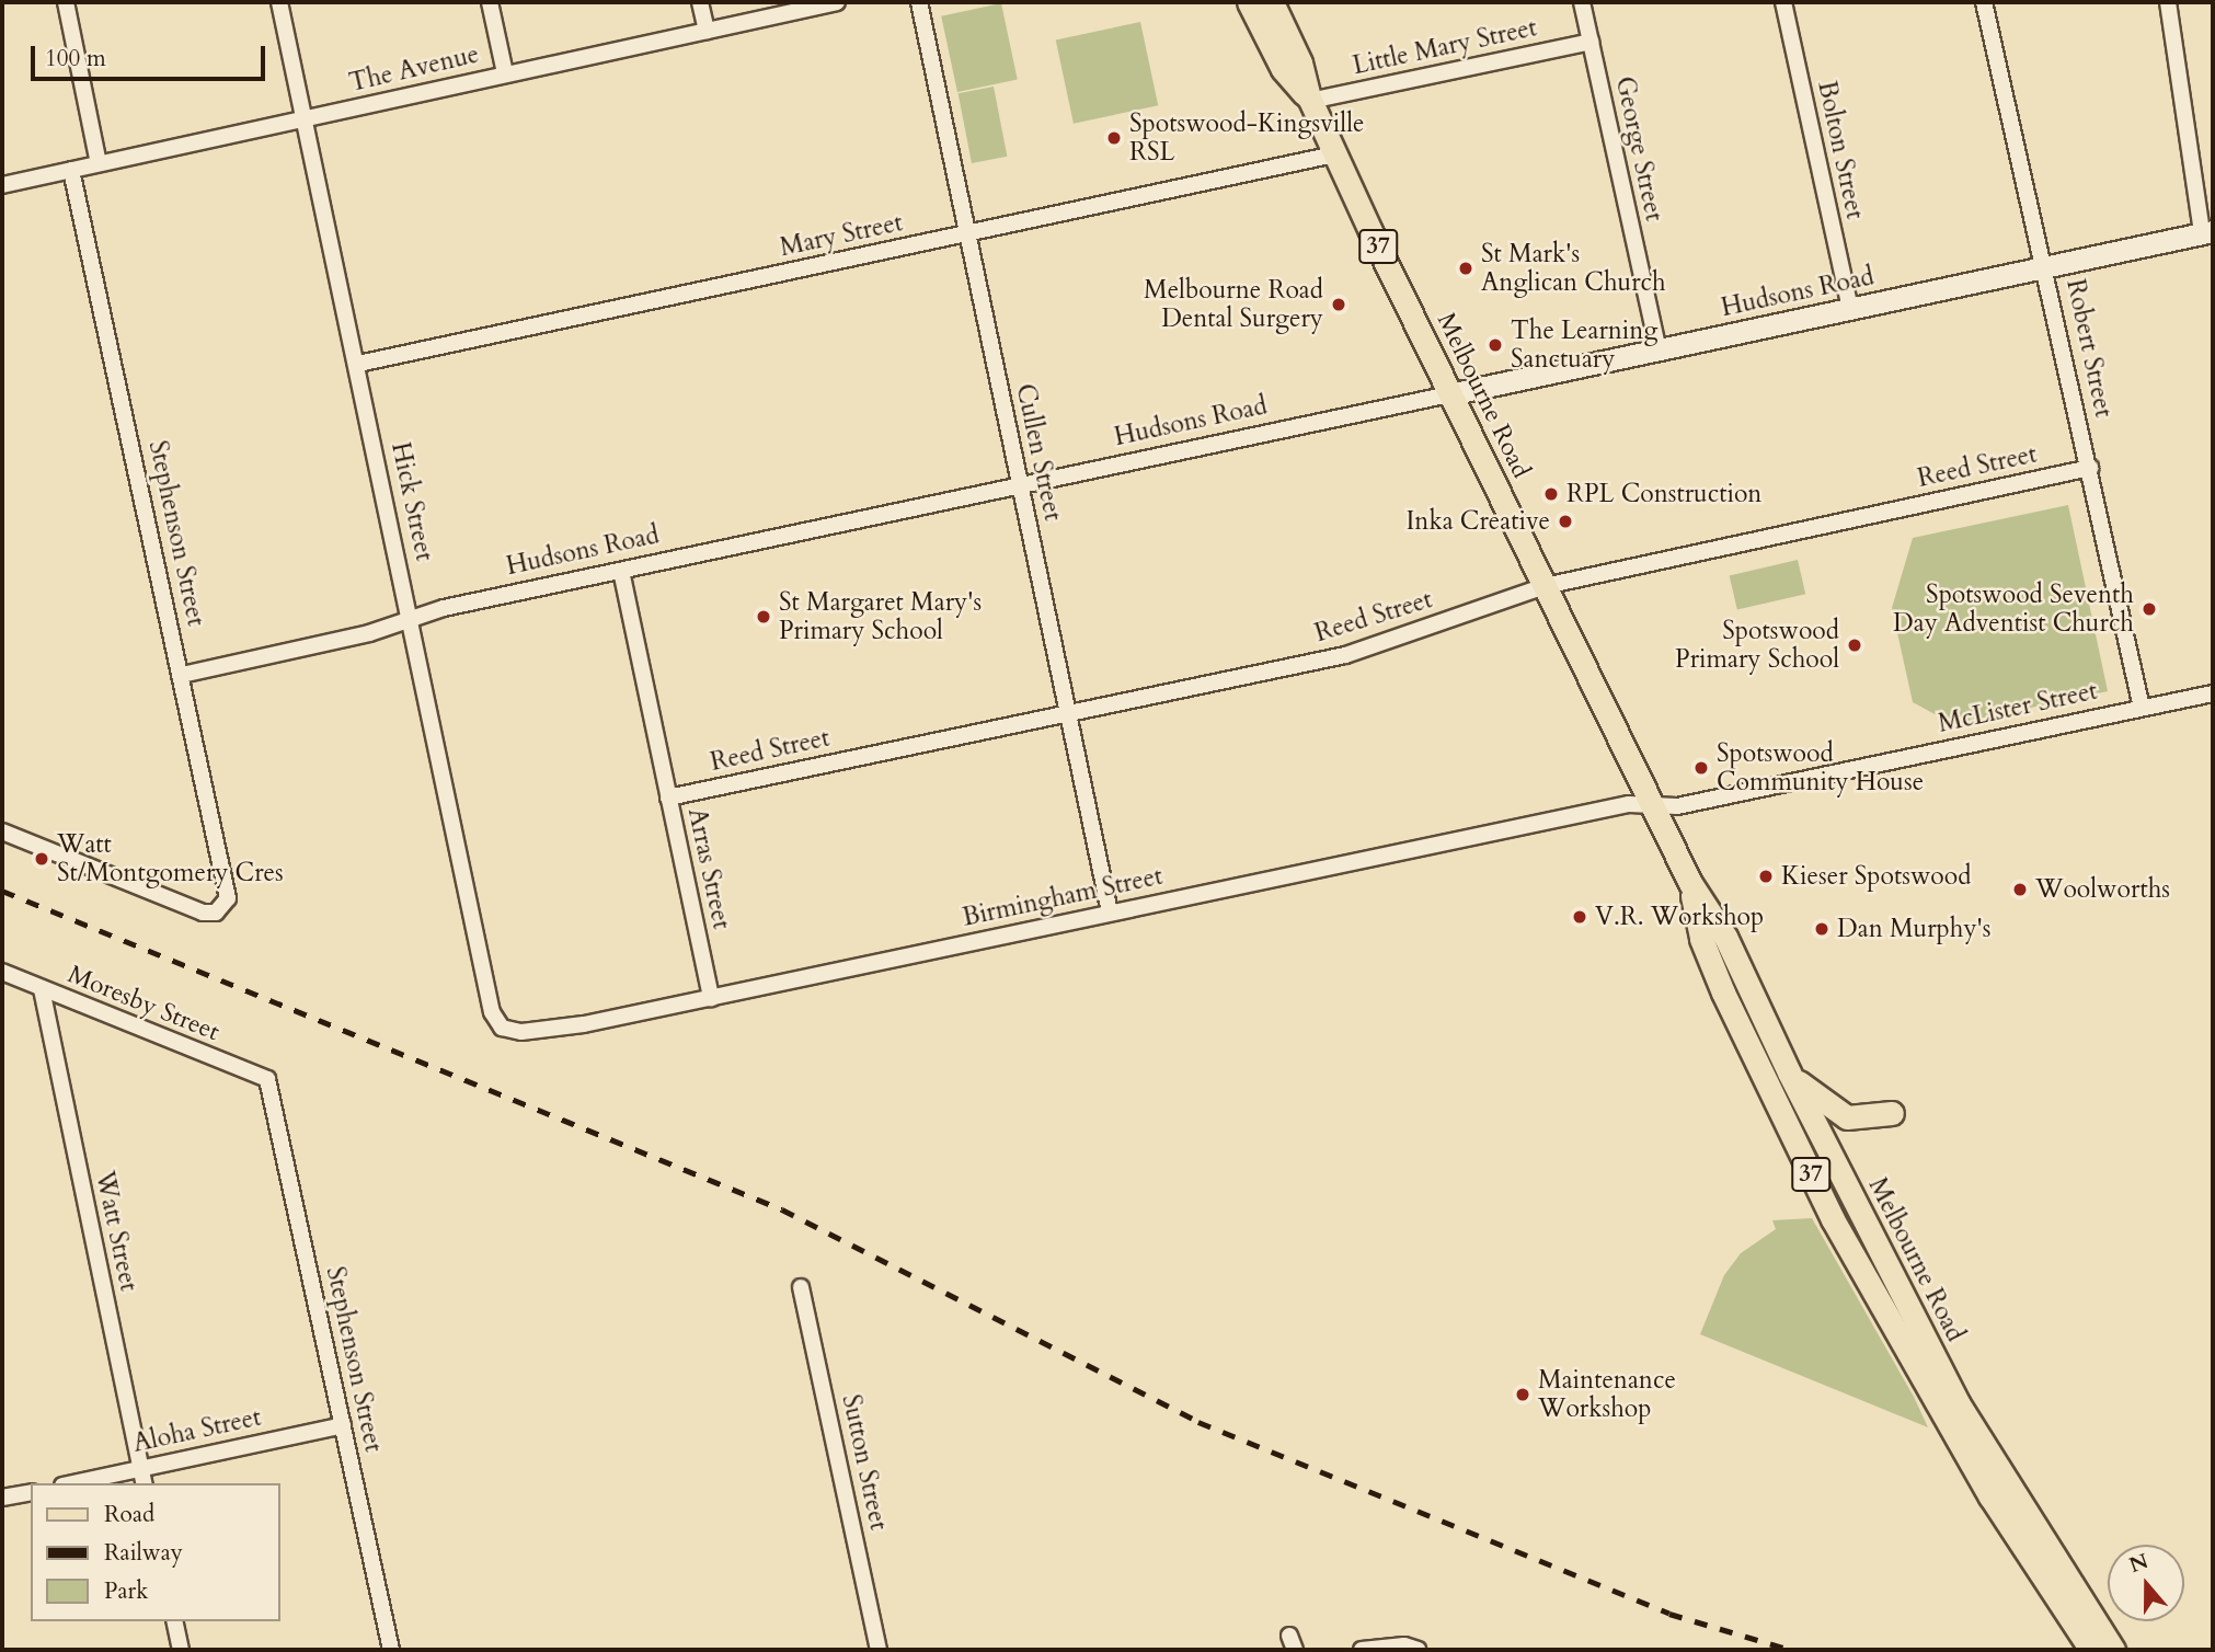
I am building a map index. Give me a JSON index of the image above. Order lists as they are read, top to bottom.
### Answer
{
  "streets": {
    "main road": ["37", "Melbourne Road"],
    "street": [
      "Little Mary Street",
      "The Avenue",
      "George Street",
      "Bolton Street",
      "Mary Street",
      "Hudsons Road",
      "Robert Street",
      "Cullen Street",
      "Reed Street",
      "Hick Street",
      "Stephenson Street",
      "McLister Street",
      "Arras Street",
      "Birmingham Street",
      "Moresby Street",
      "Watt Street",
      "Aloha Street",
      "Sutton Street"
    ]
  },
  "crossings": [
    ["Little Mary Street", "George Street"],
    ["Little Mary Street", "Melbourne Road"],
    ["The Avenue", "Hick Street"],
    ["The Avenue", "Stephenson Street"],
    ["George Street", "Hudsons Road"],
    ["Bolton Street", "Hudsons Road"],
    ["Mary Street", "Melbourne Road"],
    ["Mary Street", "Cullen Street"],
    ["Mary Street", "Hick Street"],
    ["Hudsons Road", "Robert Street"],
    ["Hudsons Road", "Melbourne Road"],
    ["Hudsons Road", "Cullen Street"],
    ["Hudsons Road", "Hick Street"],
    ["Hudsons Road", "Stephenson Street"],
    ["Hudsons Road", "Arras Street"],
    ["Robert Street", "Reed Street"],
    ["Robert Street", "McLister Street"],
    ["Melbourne Road", "Reed Street"],
    ["Melbourne Road", "McLister Street"],
    ["Melbourne Road", "Birmingham Street"],
    ["Cullen Street", "Reed Street"],
    ["Cullen Street", "Birmingham Street"],
    ["Reed Street", "Arras Street"],
    ["Hick Street", "Birmingham Street"],
    ["Stephenson Street", "Moresby Street"],
    ["Stephenson Street", "Aloha Street"],
    ["McLister Street", "Birmingham Street"],
    ["Arras Street", "Birmingham Street"],
    ["Moresby Street", "Watt Street"],
    ["Watt Street", "Aloha Street"]
  ],
  "places": [
    "Spotswood-Kingsville RSL",
    "St Mark's Anglican Church",
    "Melbourne Road Dental Surgery",
    "The Learning Sanctuary",
    "RPL Construction",
    "Inka Creative",
    "Spotswood Seventh Day Adventist Church",
    "St Margaret Mary's Primary School",
    "Spotswood Primary School",
    "Spotswood Community House",
    "Watt St/Montgomery Cres",
    "Kieser Spotswood",
    "Woolworths",
    "V.R. Workshop",
    "Dan Murphy's",
    "Maintenance Workshop"
  ],
  "legend": ["Road", "Railway", "Park"],
  "scale_bar": "100 m",
  "north": "top"
}
